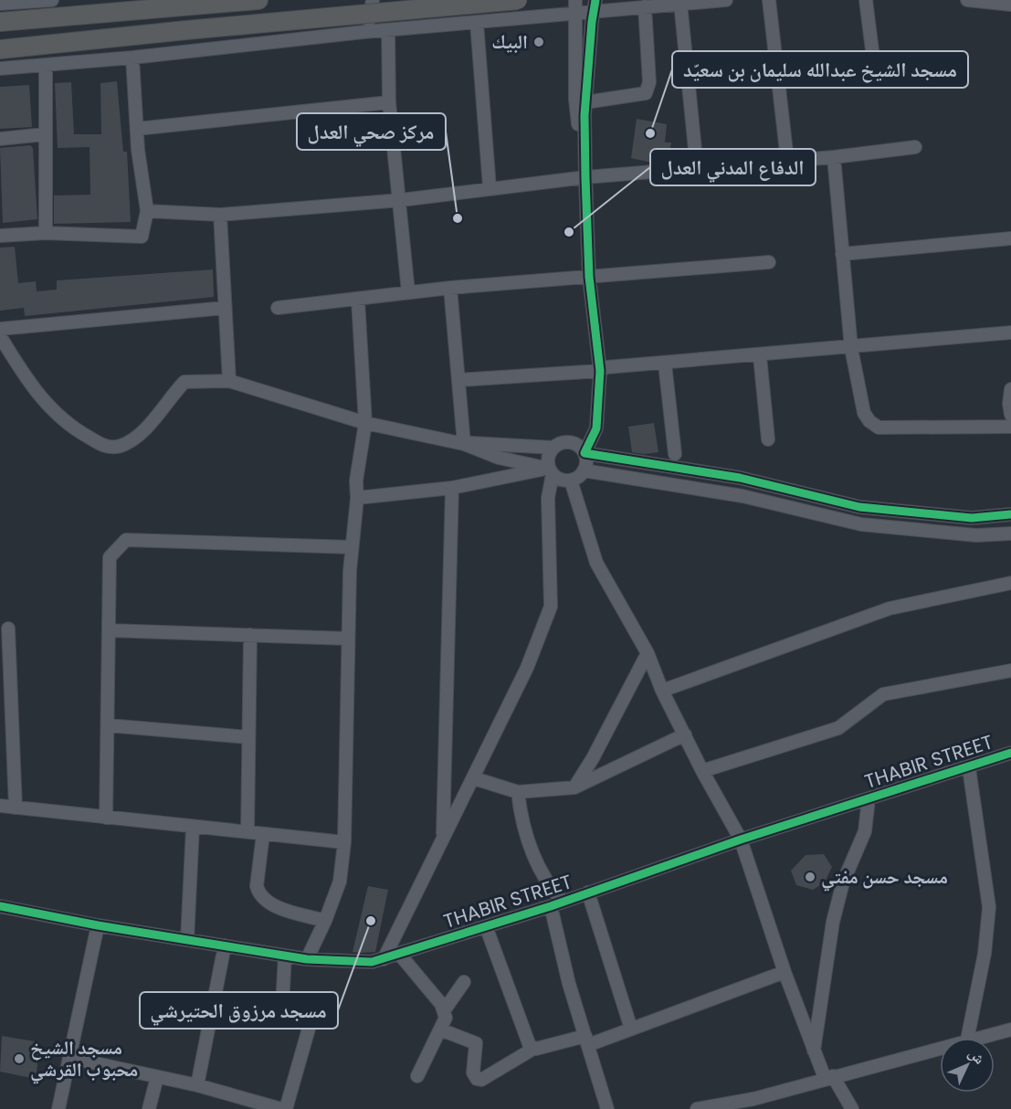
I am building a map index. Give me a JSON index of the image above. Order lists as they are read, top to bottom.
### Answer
{
  "streets": {
    "street": ["THABIR STREET"]
  },
  "places": [
    "البيك",
    "مسجد الشيخ عبدالله سليمان بن سعيّد",
    "مركز صحي العدل",
    "الدفاع المدني العدل",
    "مسجد حسن مفتي",
    "مسجد مرزوق الحتيرشي",
    "مسجد الشيخ محبوب القرشي"
  ],
  "north": "top right"
}
